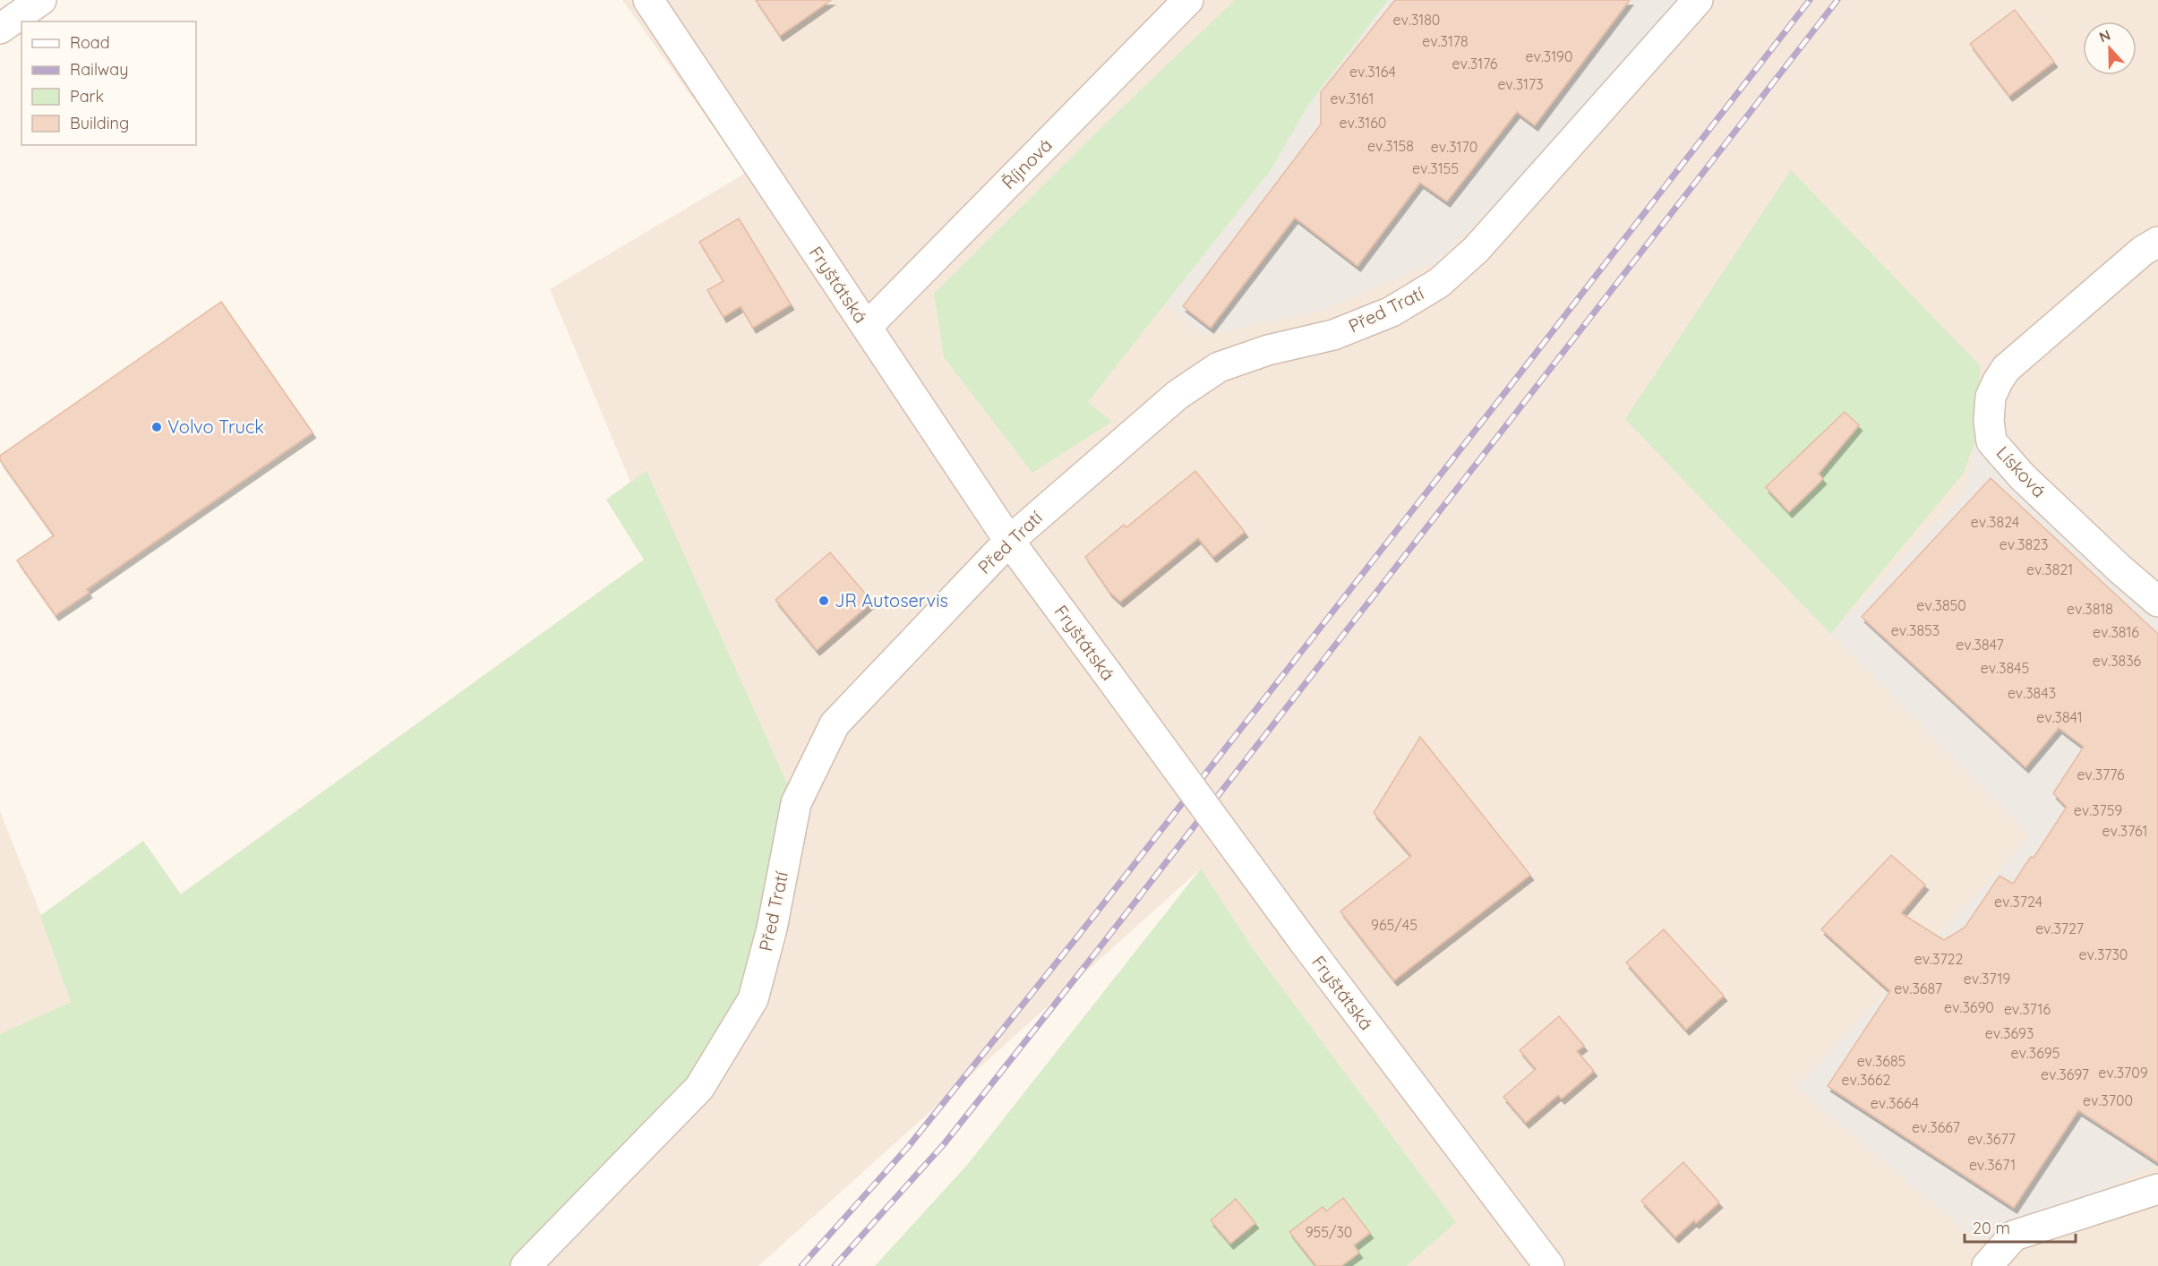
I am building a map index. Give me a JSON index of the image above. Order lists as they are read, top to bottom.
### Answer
{
  "streets": {
    "street": [
      "Říjnová",
      "Fryštátská",
      "Před Tratí",
      "Lísková"
    ]
  },
  "crossings": [
    ["Říjnová", "Fryštátská"],
    ["Fryštátská", "Před Tratí"]
  ],
  "places": ["Volvo Truck", "JR Autoservis"],
  "house_numbers": [
    "ev.3180",
    "ev.3178",
    "ev.3190",
    "ev.3176",
    "ev.3164",
    "ev.3173",
    "ev.3161",
    "ev.3160",
    "ev.3158",
    "ev.3170",
    "ev.3155",
    "ev.3824",
    "ev.3823",
    "ev.3821",
    "ev.3850",
    "ev.3818",
    "ev.3853",
    "ev.3816",
    "ev.3847",
    "ev.3836",
    "ev.3845",
    "ev.3843",
    "ev.3841",
    "ev.3776",
    "ev.3759",
    "ev.3761",
    "ev.3724",
    "965/45",
    "ev.3727",
    "ev.3730",
    "ev.3722",
    "ev.3719",
    "ev.3687",
    "ev.3690",
    "ev.3716",
    "ev.3693",
    "ev.3695",
    "ev.3685",
    "ev.3709",
    "ev.3697",
    "ev.3662",
    "ev.3700",
    "ev.3664",
    "ev.3667",
    "ev.3677",
    "ev.3671",
    "955/30"
  ],
  "legend": [
    "Road",
    "Railway",
    "Park",
    "Building"
  ],
  "scale_bar": "20 m",
  "north": "top"
}
